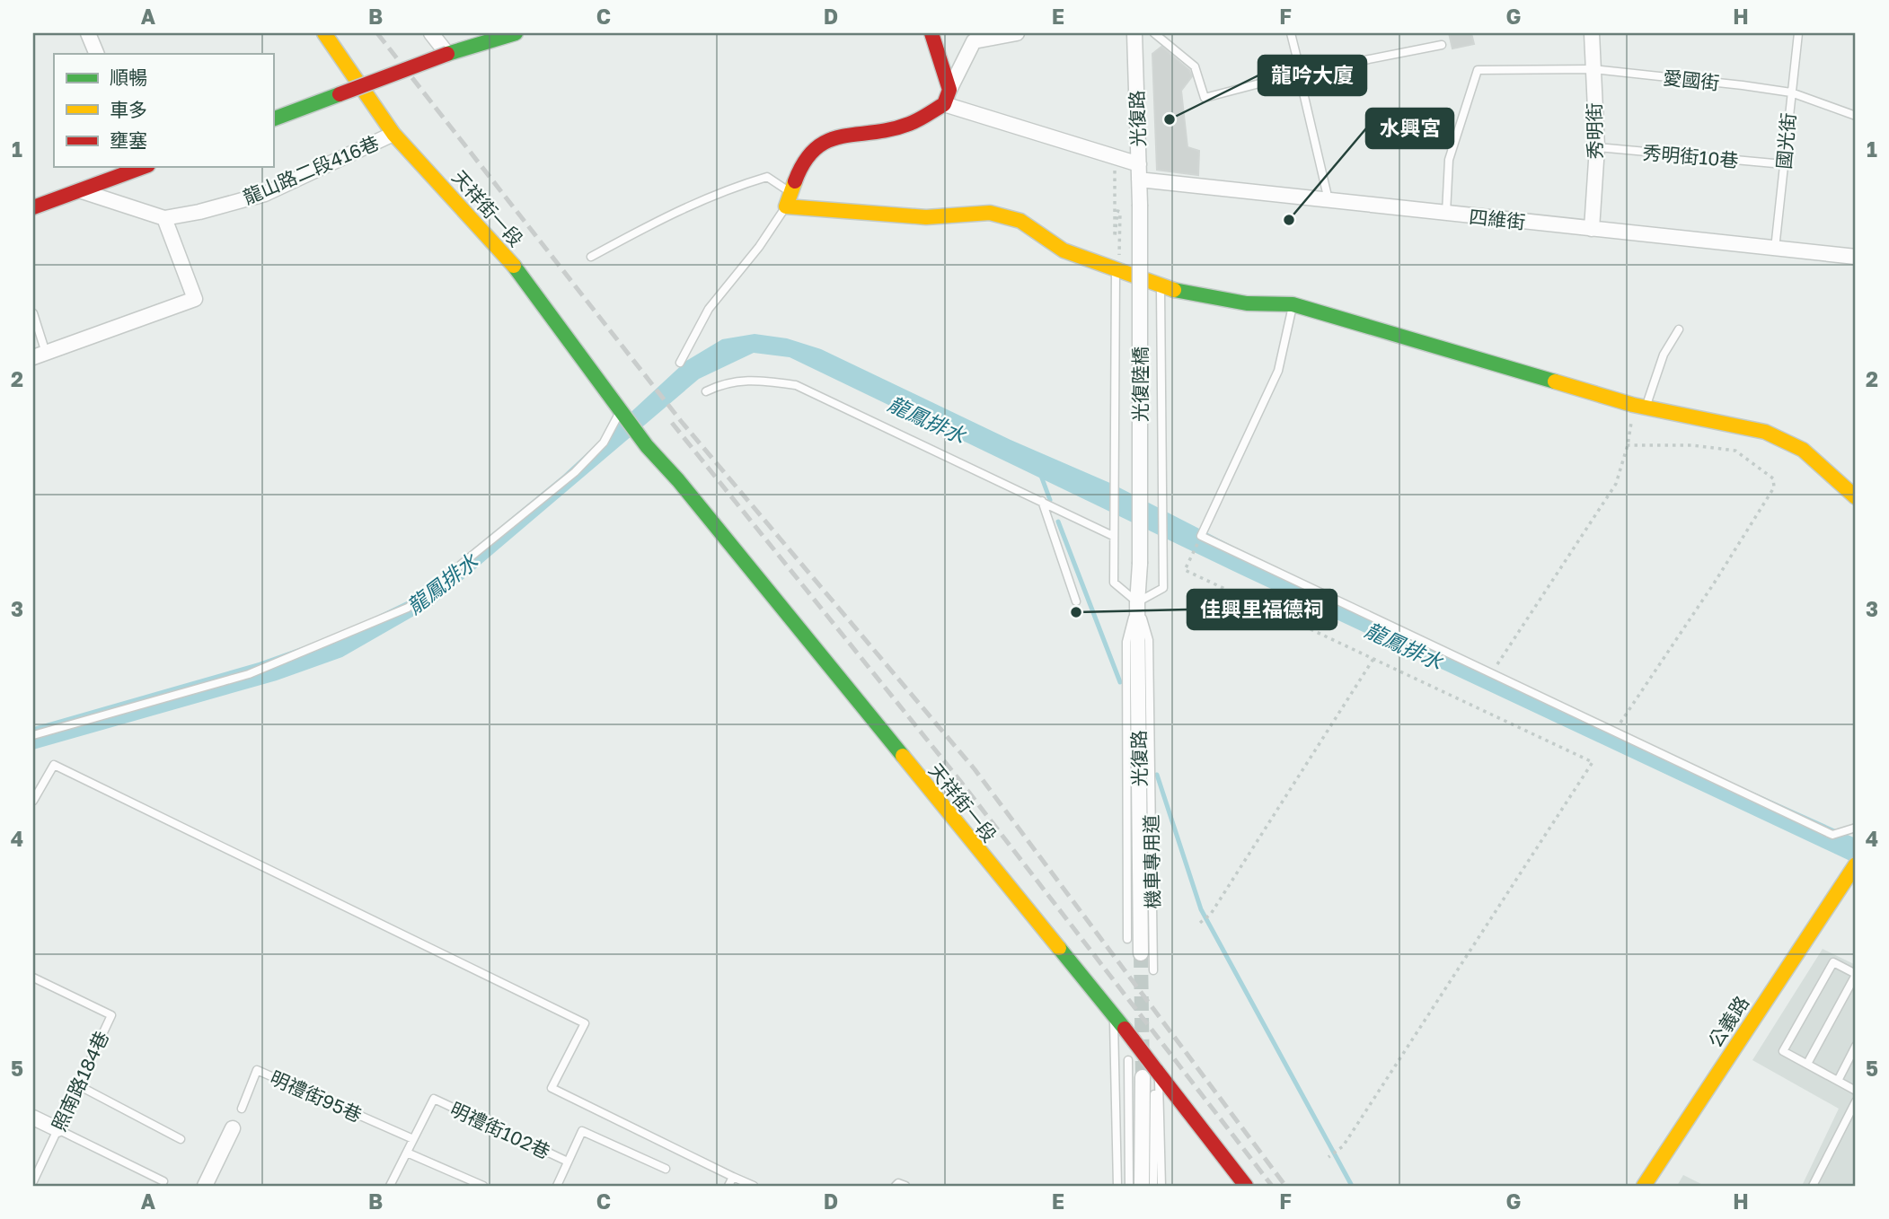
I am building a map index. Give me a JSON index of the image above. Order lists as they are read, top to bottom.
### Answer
{
  "streets": {
    "street": [
      "光復路",
      "秀明街",
      "龍山路二段416巷",
      "天祥街一段",
      "四維街",
      "光復陸橋",
      "公義路"
    ],
    "lane": [
      "愛國街",
      "國光街",
      "秀明街10巷",
      "機車專用道",
      "照南路184巷",
      "明禮街95巷",
      "明禮街102巷"
    ]
  },
  "crossings": [
    ["愛國街", "秀明街"],
    ["愛國街", "國光街"],
    ["愛國街", "四維街"],
    ["光復路", "四維街"],
    ["光復路", "光復陸橋"],
    ["光復路", "機車專用道"],
    ["秀明街", "秀明街10巷"],
    ["秀明街", "四維街"],
    ["國光街", "秀明街10巷"],
    ["國光街", "四維街"],
    ["龍山路二段416巷", "天祥街一段"],
    ["明禮街95巷", "明禮街102巷"]
  ],
  "water": ["龍鳳排水"],
  "places": ["龍吟大廈", "水興宮", "佳興里福德祠"],
  "legend": ["順暢", "車多", "壅塞"],
  "grid": {
    "columns": [
      "A",
      "B",
      "C",
      "D",
      "E",
      "F",
      "G",
      "H"
    ],
    "rows": [
      "1",
      "2",
      "3",
      "4",
      "5"
    ]
  }
}
